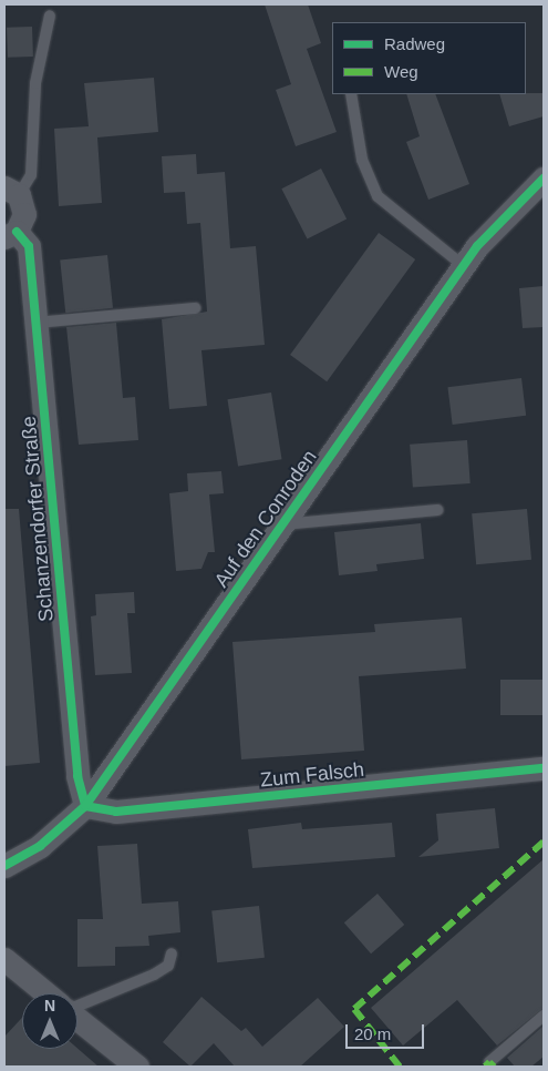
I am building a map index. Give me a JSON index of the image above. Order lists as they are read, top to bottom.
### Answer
{
  "streets": {
    "street": ["Schanzendorfer Straße", "Auf den Conroden", "Zum Falsch"]
  },
  "crossings": [
    ["Schanzendorfer Straße", "Auf den Conroden"],
    ["Schanzendorfer Straße", "Zum Falsch"],
    ["Auf den Conroden", "Zum Falsch"]
  ],
  "legend": ["Radweg", "Weg"],
  "scale_bar": "20 m",
  "north": "top"
}
